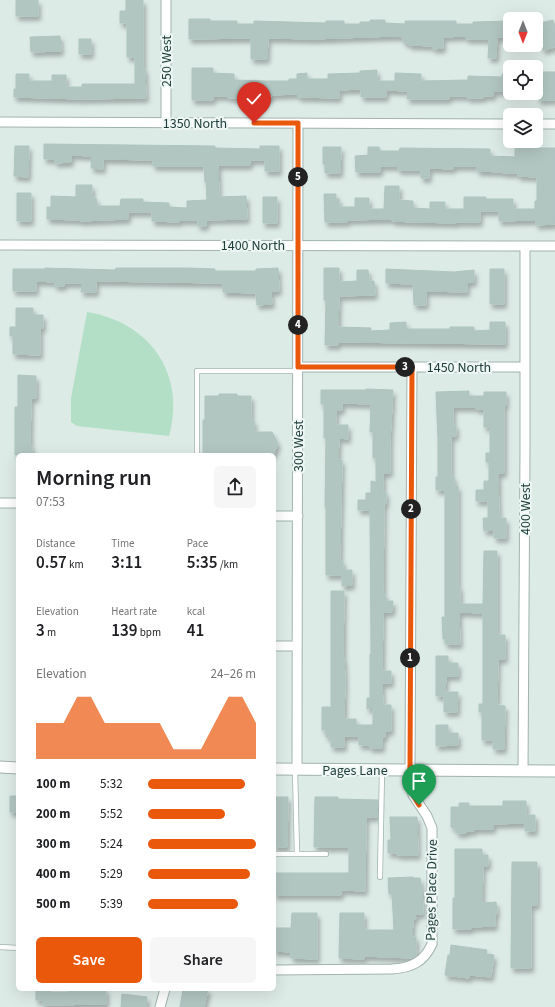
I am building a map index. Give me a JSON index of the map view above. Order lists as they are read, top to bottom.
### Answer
{
  "streets": {
    "street": [
      "250 West",
      "1350 North",
      "1400 North",
      "1450 North",
      "300 West",
      "400 West",
      "Pages Lane",
      "Pages Place Drive"
    ]
  },
  "crossings": [
    ["250 West", "1350 North"],
    ["1350 North", "300 West"],
    ["1400 North", "300 West"],
    ["1400 North", "400 West"],
    ["1450 North", "300 West"],
    ["1450 North", "400 West"],
    ["1450 North", "Pages Place Drive"],
    ["300 West", "Pages Lane"],
    ["400 West", "Pages Lane"],
    ["Pages Lane", "Pages Place Drive"]
  ],
  "north": "bottom",
  "page": {
    "pins": [
      "5",
      "4",
      "3",
      "2",
      "1"
    ],
    "heading": ["Morning run", "07:53"],
    "stats": [
      ["Distance", "0.57 km"],
      ["Time", "3:11"],
      ["Pace", "5:35 /km"],
      ["Elevation", "3 m"],
      ["Heart rate", "139 bpm"],
      ["kcal", "41"]
    ],
    "chart": ["Elevation", "24–26 m"],
    "list": [
      {
        "name": "100 m",
        "note": "5:32"
      },
      {
        "name": "200 m",
        "note": "5:52"
      },
      {
        "name": "300 m",
        "note": "5:24"
      },
      {
        "name": "400 m",
        "note": "5:29"
      },
      {
        "name": "500 m",
        "note": "5:39"
      }
    ],
    "buttons": ["Save", "Share"]
  }
}
